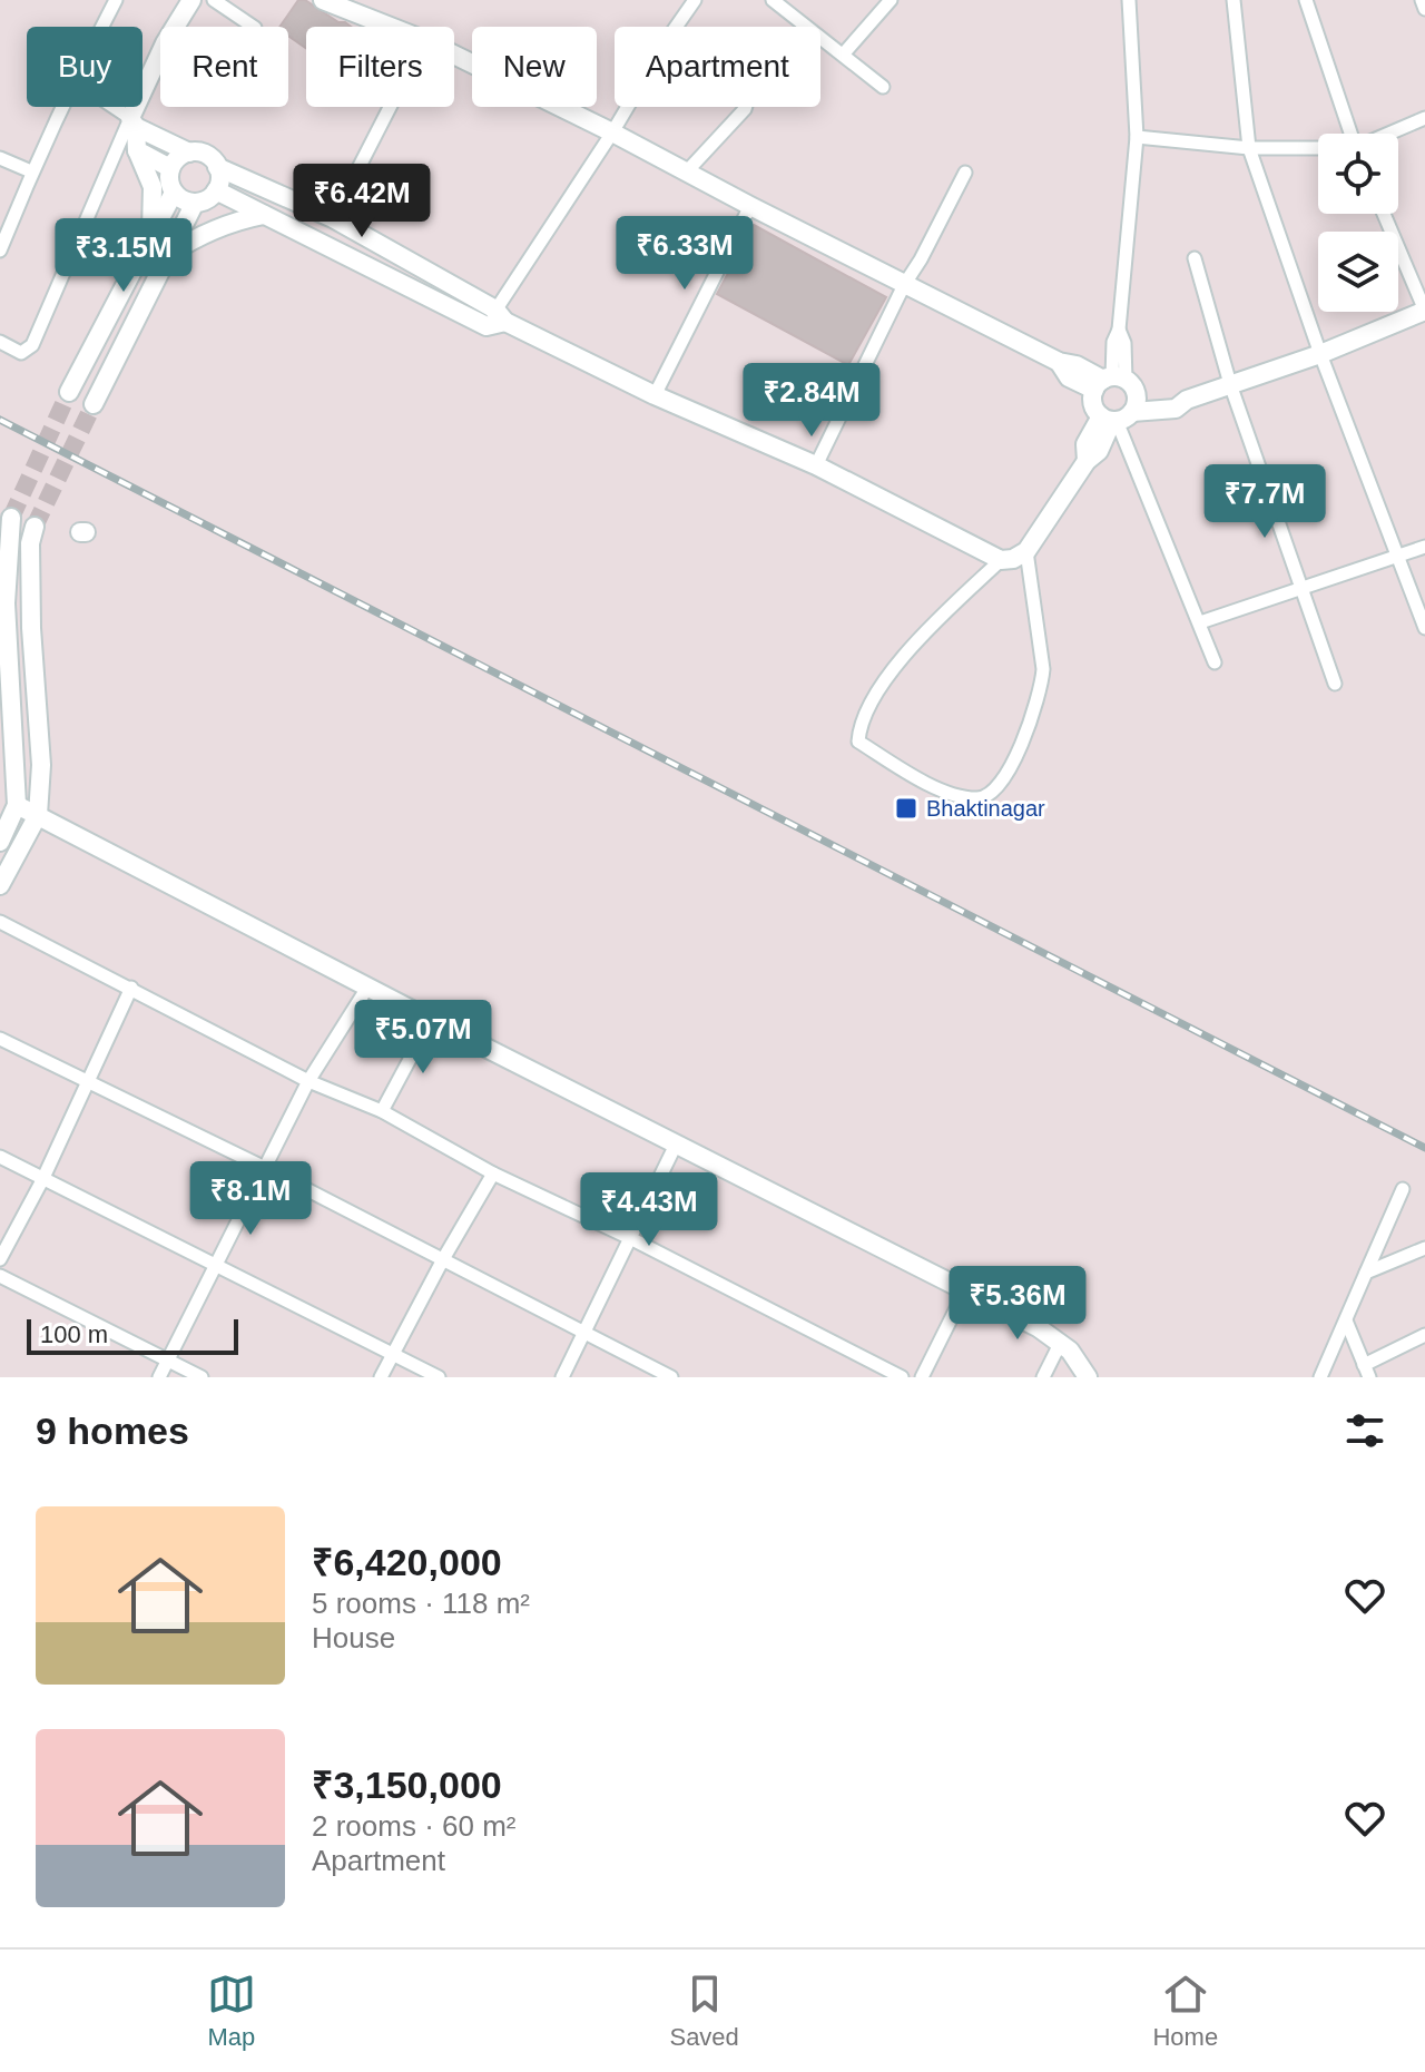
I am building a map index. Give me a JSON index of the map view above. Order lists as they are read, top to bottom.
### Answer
{
  "places": {
    "transit": ["Bhaktinagar"]
  },
  "scale_bar": "100 m",
  "page": {
    "chip": [
      "Buy",
      "Rent",
      "Filters",
      "New",
      "Apartment"
    ],
    "price": [
      "₹6.42M",
      "₹6.33M",
      "₹3.15M",
      "₹2.84M",
      "₹7.7M",
      "₹5.07M",
      "₹8.1M",
      "₹4.43M",
      "₹5.36M"
    ],
    "scale": "100 m",
    "heading": "9 homes",
    "list": [
      {
        "name": "₹6,420,000",
        "note": "5 rooms · 118 m² · House"
      },
      {
        "name": "₹3,150,000",
        "note": "2 rooms · 60 m² · Apartment"
      }
    ],
    "tabs": ["Map", "Saved", "Home"]
  }
}
